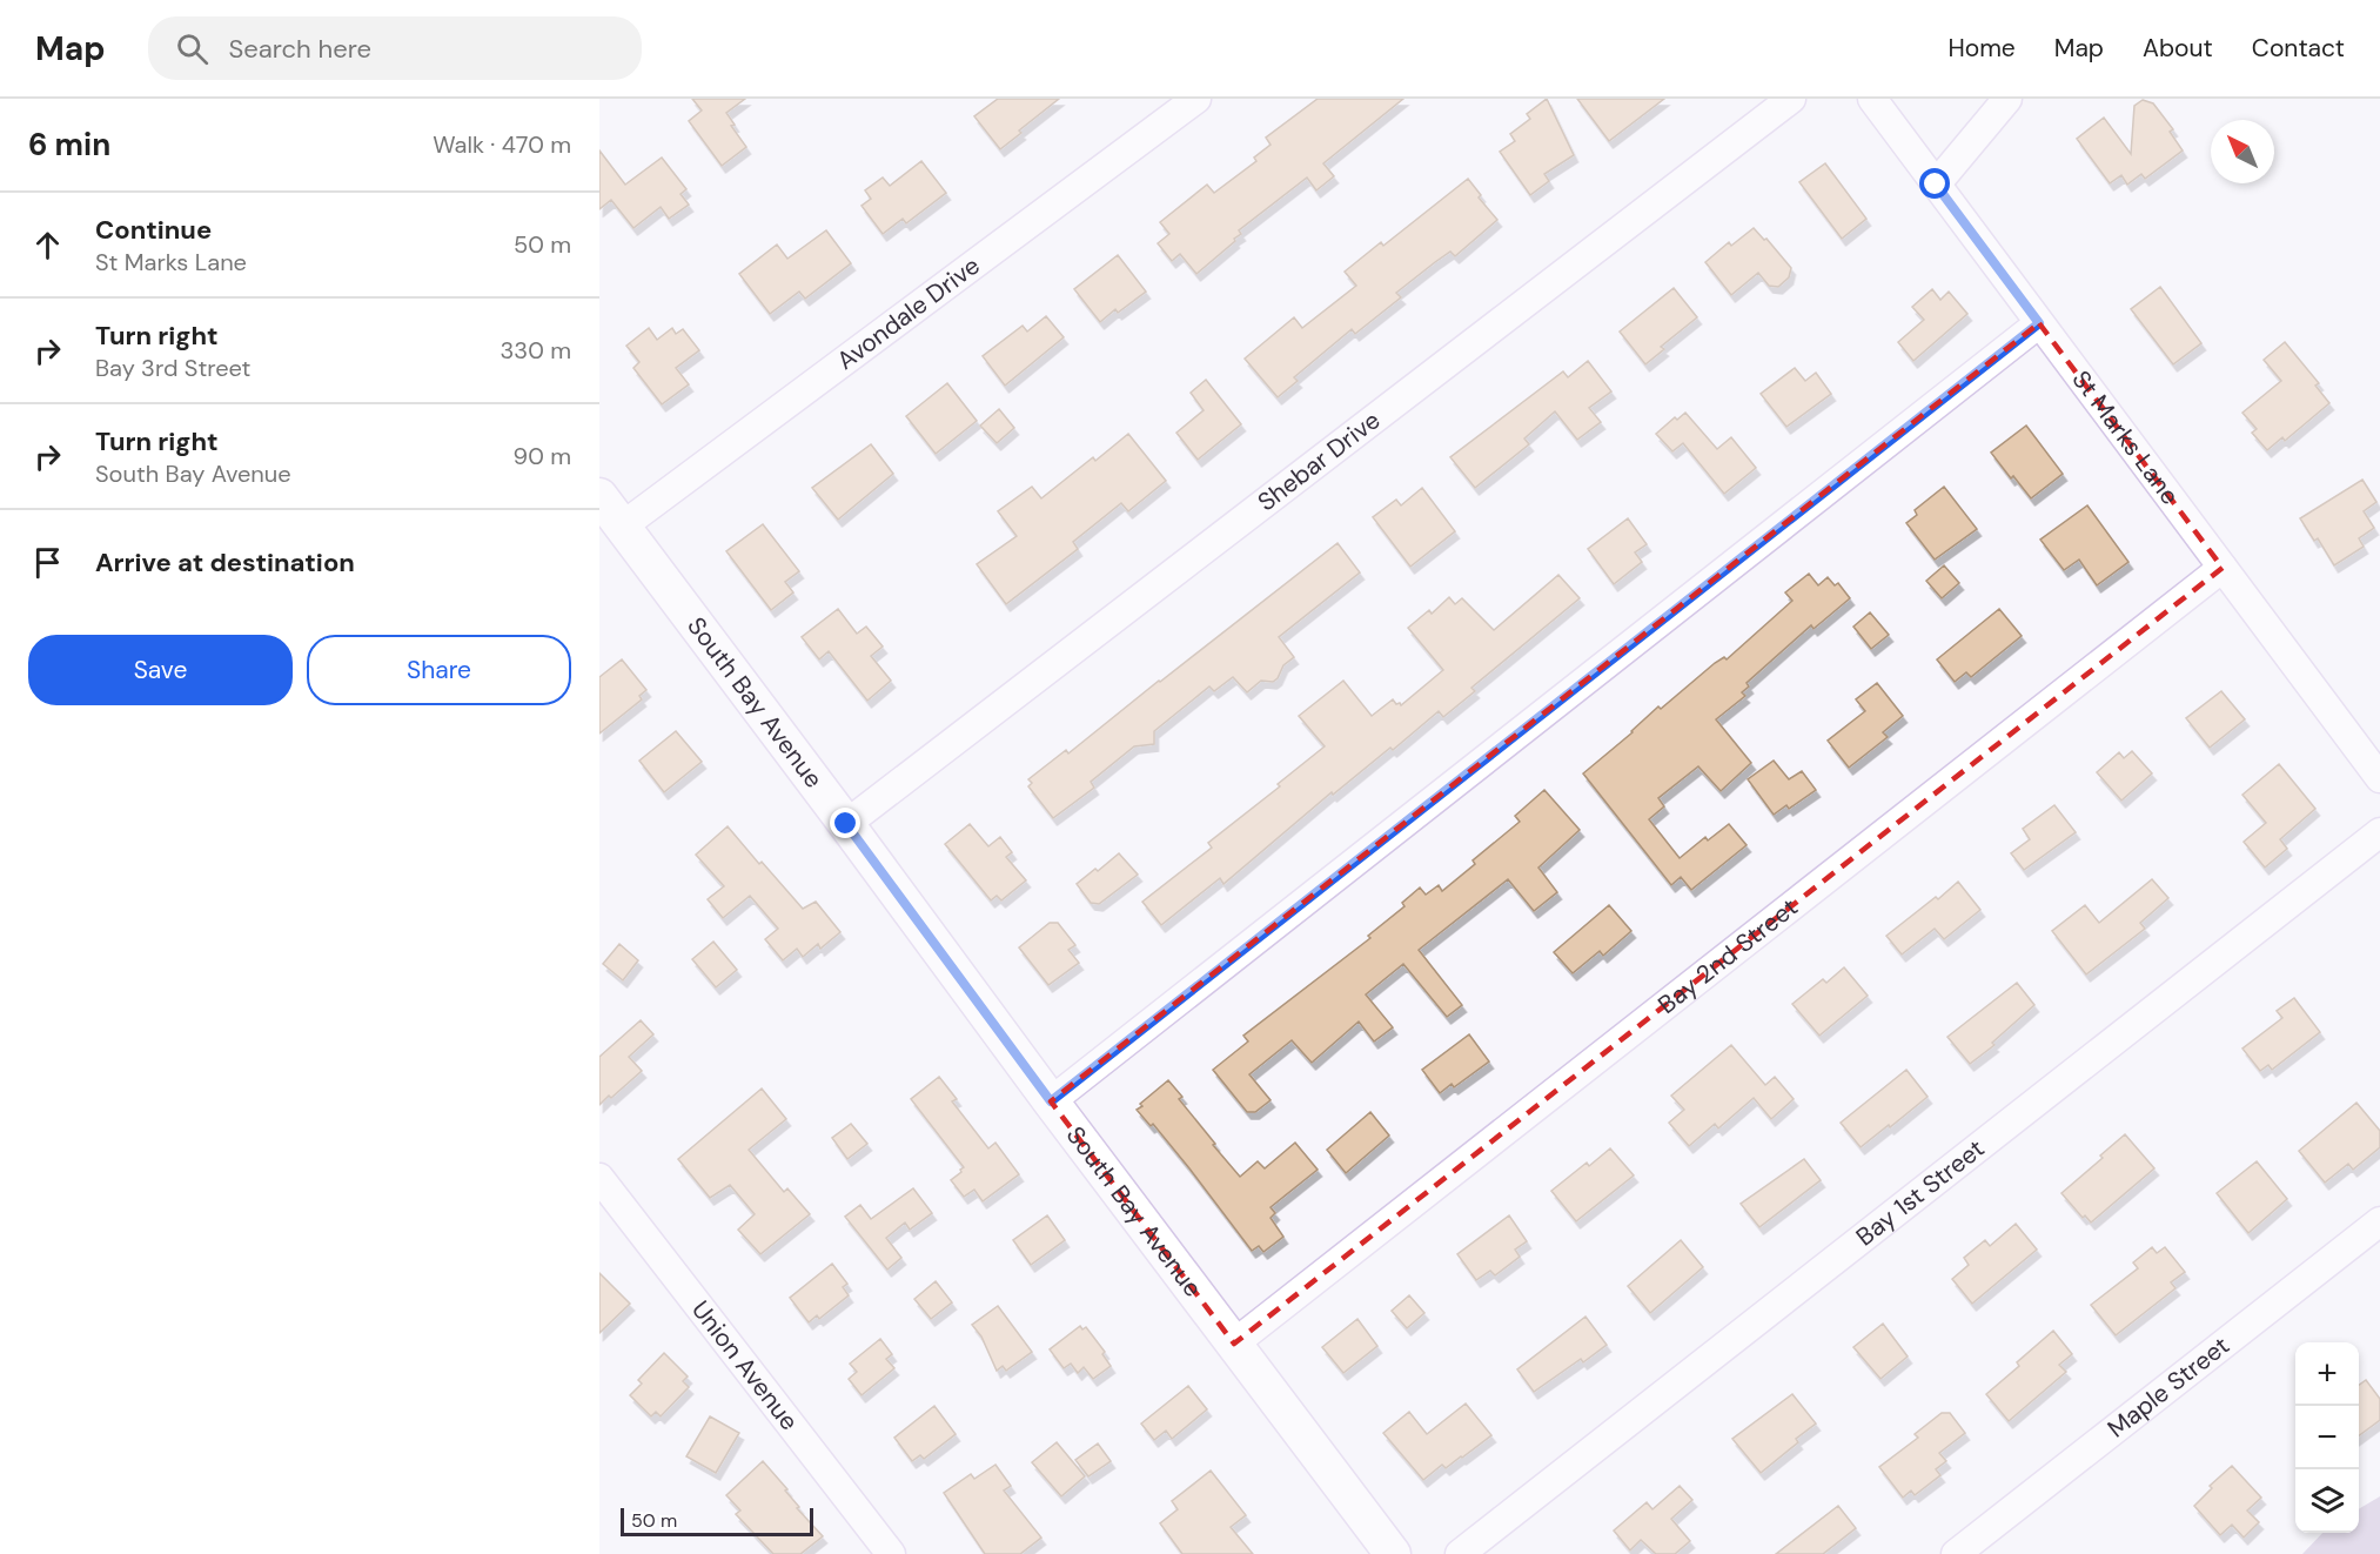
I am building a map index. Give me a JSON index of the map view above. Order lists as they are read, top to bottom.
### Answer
{
  "streets": {
    "street": [
      "Avondale Drive",
      "St Marks Lane",
      "Shebar Drive",
      "South Bay Avenue",
      "Bay 2nd Street",
      "Bay 1st Street",
      "Union Avenue",
      "Maple Street"
    ]
  },
  "crossings": [
    ["Avondale Drive", "South Bay Avenue"],
    ["St Marks Lane", "Bay 2nd Street"],
    ["Shebar Drive", "South Bay Avenue"],
    ["South Bay Avenue", "Bay 2nd Street"]
  ],
  "scale_bar": "50 m",
  "north": "top left",
  "page": {
    "header": "Map",
    "search": "Search here",
    "nav": [
      "Home",
      "Map",
      "About",
      "Contact"
    ],
    "heading": ["6 min", "Walk · 470 m"],
    "list": [
      ["Continue", "St Marks Lane", "50 m"],
      ["Turn right", "Bay 3rd Street", "330 m"],
      ["Turn right", "South Bay Avenue", "90 m"],
      "Arrive at destination"
    ],
    "buttons": ["Save", "Share"],
    "map_buttons": ["+", "−"],
    "scale": "50 m"
  }
}
